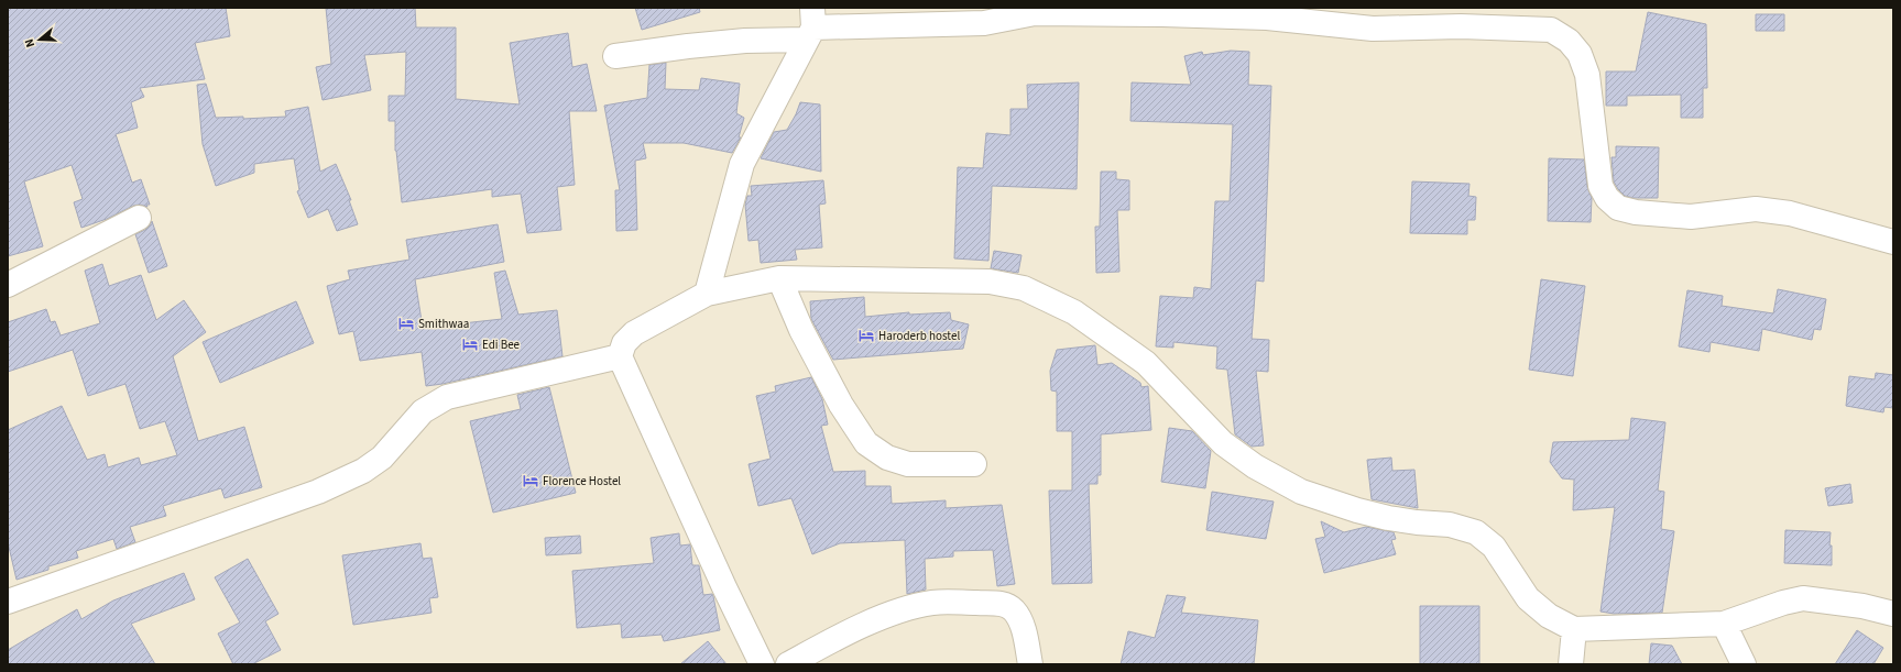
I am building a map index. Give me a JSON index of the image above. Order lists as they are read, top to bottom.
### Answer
{
  "places": {
    "hotel": [
      "Smithwaa",
      "Haroderb hostel",
      "Edi Bee",
      "Florence Hostel"
    ]
  },
  "north": "left"
}
